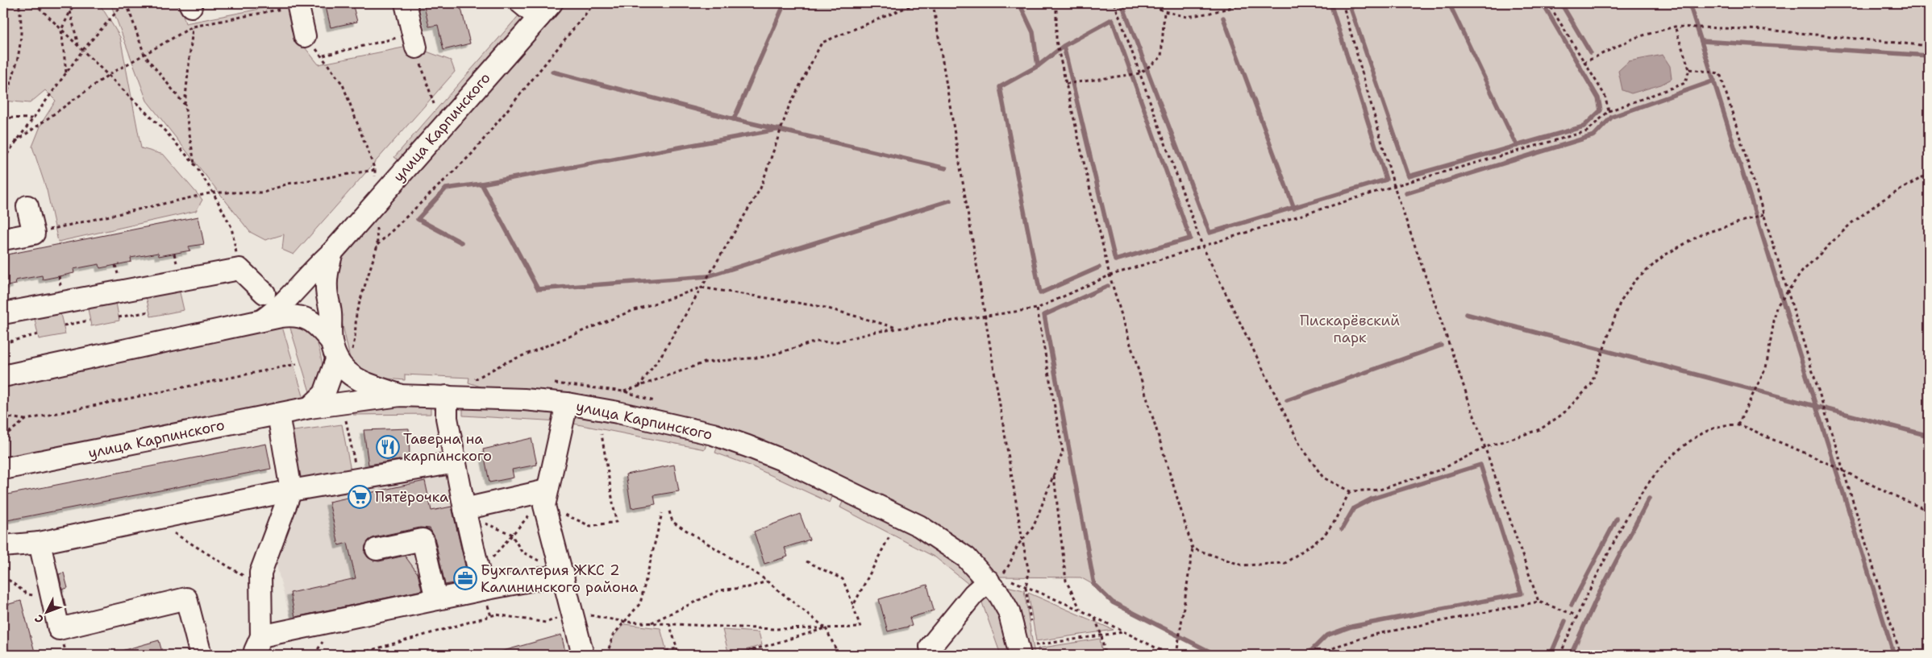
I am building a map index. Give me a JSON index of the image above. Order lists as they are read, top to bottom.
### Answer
{
  "streets": {
    "street": ["улица Карпинского"]
  },
  "parks": ["Пискарёвский парк"],
  "places": {
    "restaurant": ["Таверна на карпинского"],
    "supermarket": ["Пятёрочка"],
    "office": ["Бухгалтерия ЖКС 2 Калининского района"]
  },
  "north": "bottom left"
}
